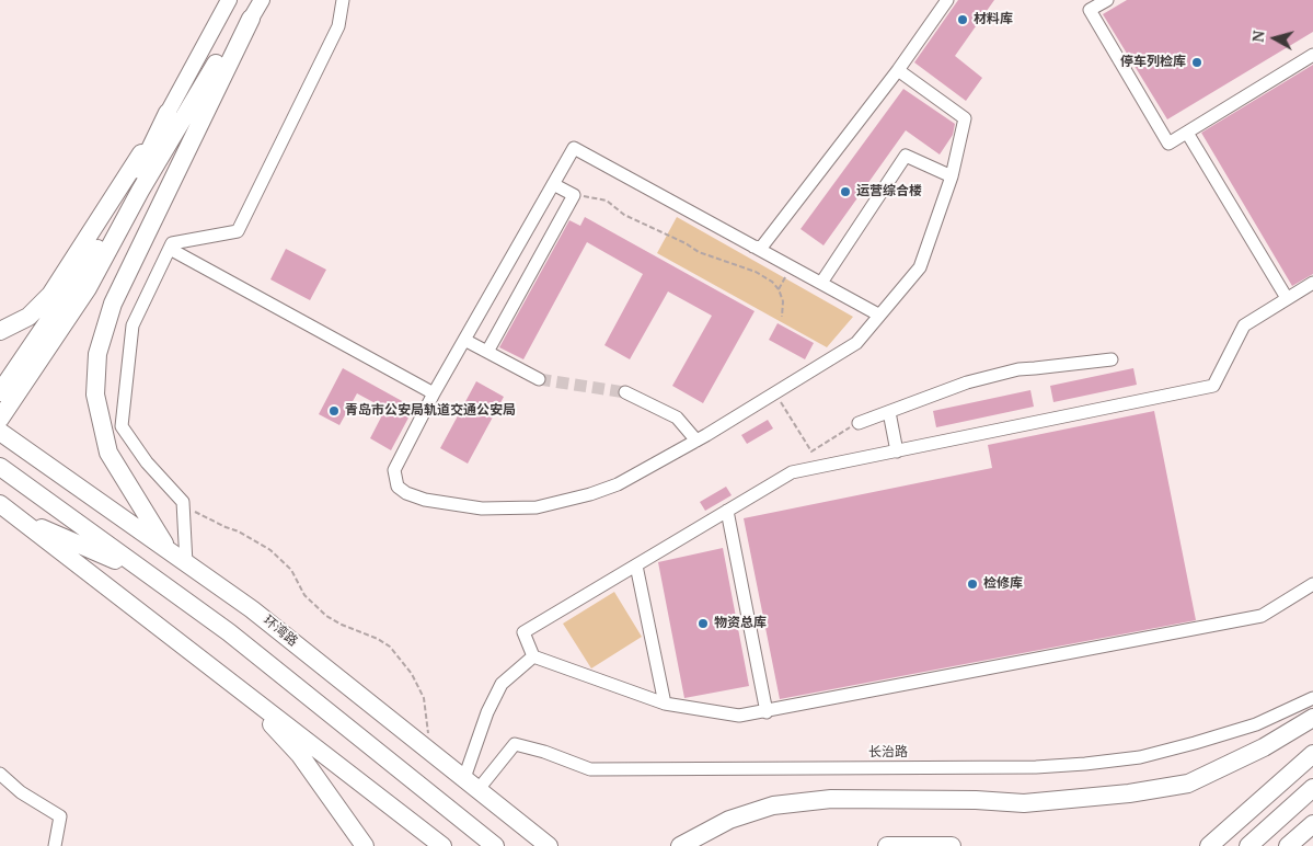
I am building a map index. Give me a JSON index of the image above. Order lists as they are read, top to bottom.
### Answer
{
  "streets": {
    "highway": ["环湾路"],
    "street": ["长治路"]
  },
  "crossings": [
    ["环湾路", "长治路"]
  ],
  "places": [
    "材料库",
    "停车列检库",
    "运营综合楼",
    "青岛市公安局轨道交通公安局",
    "检修库",
    "物资总库"
  ],
  "north": "left"
}
